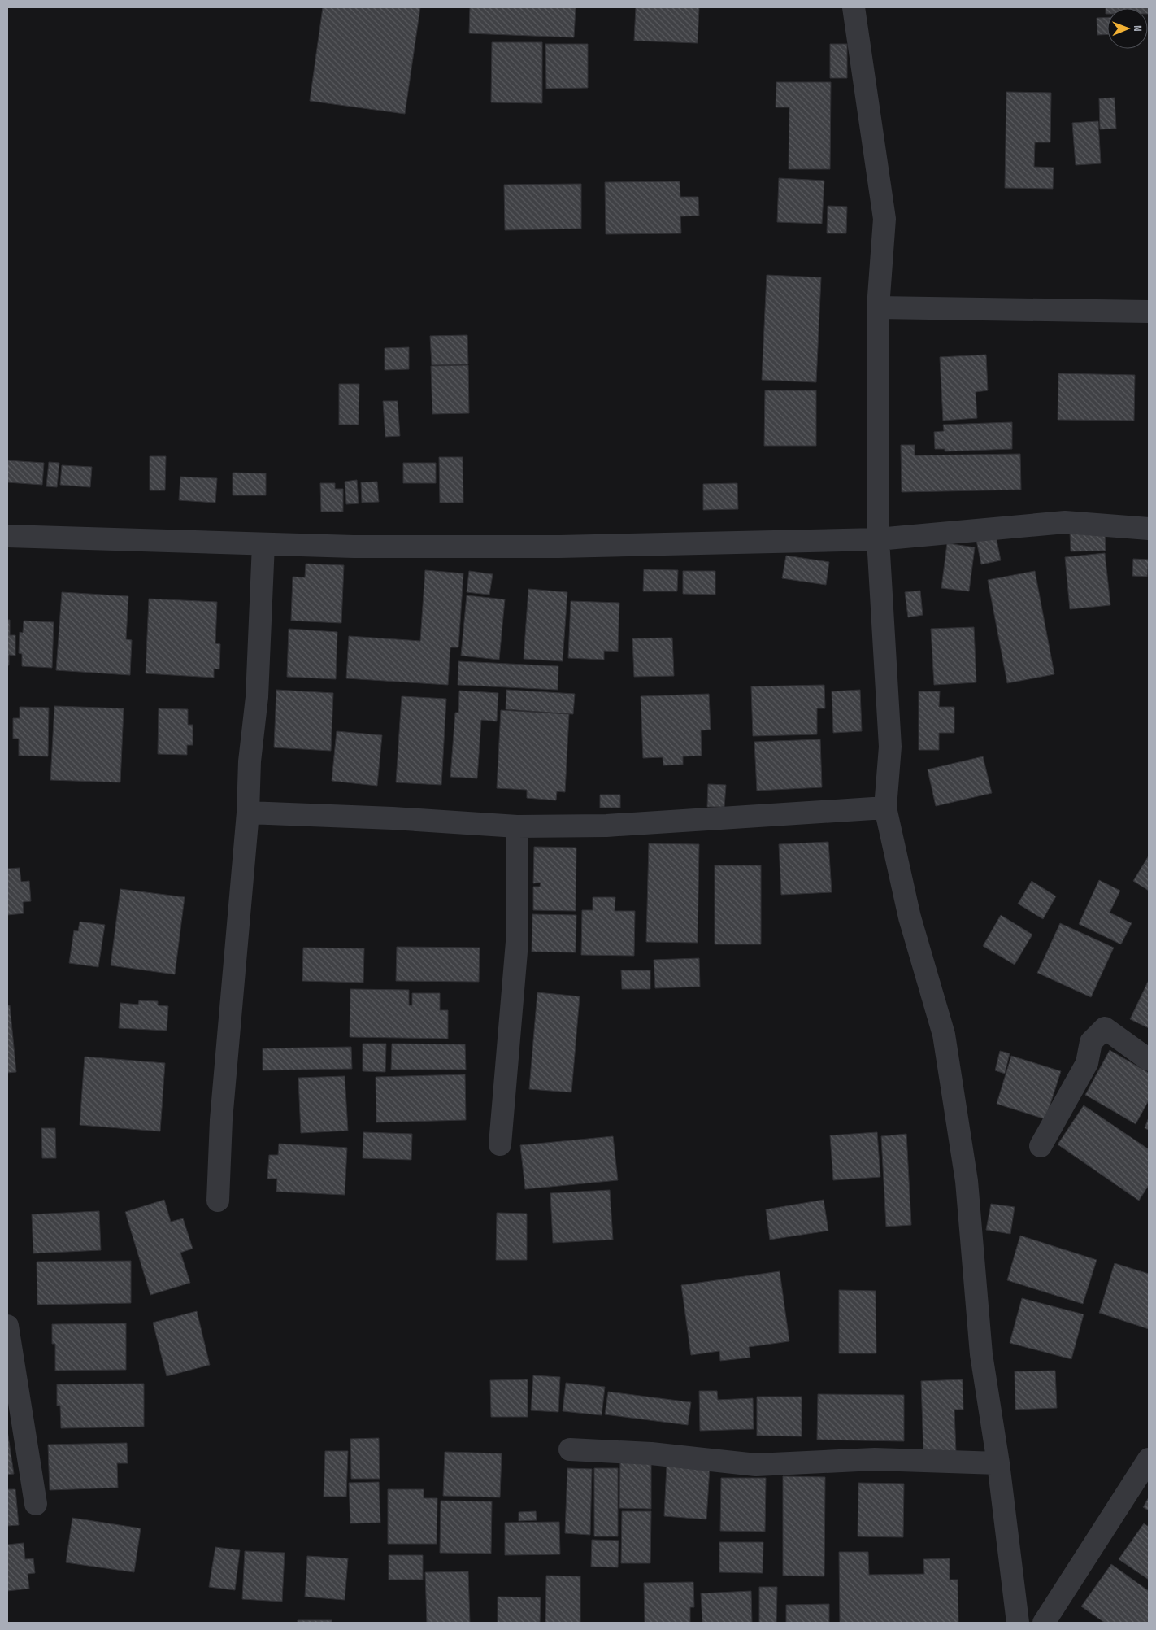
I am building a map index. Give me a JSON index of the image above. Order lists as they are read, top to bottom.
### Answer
{
  "north": "right"
}
